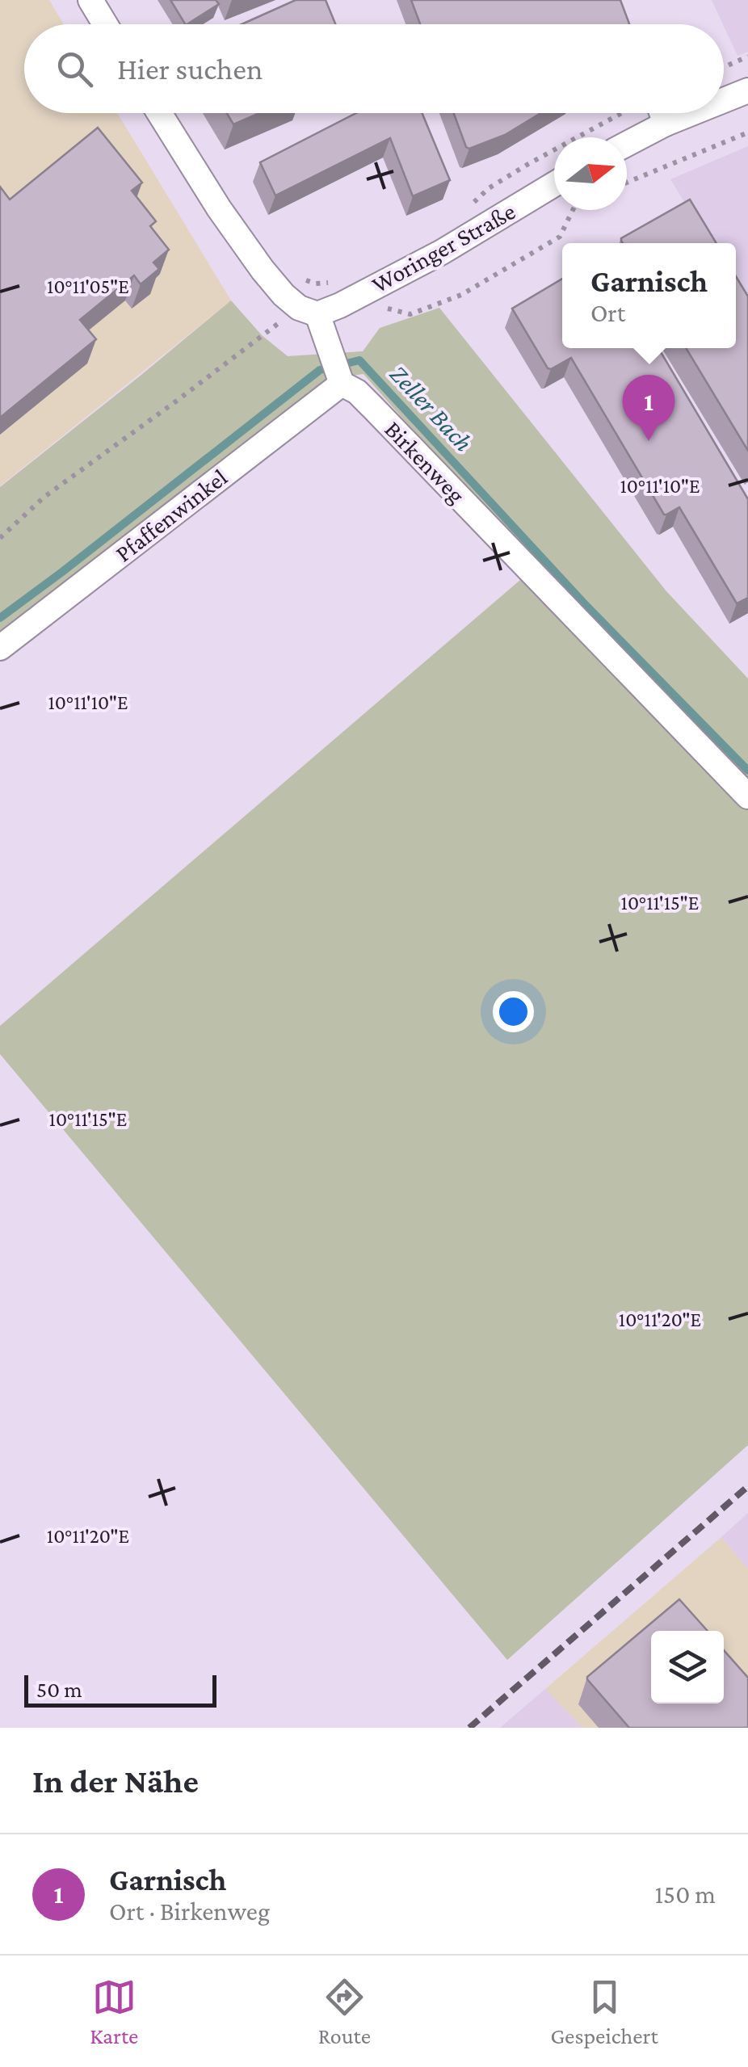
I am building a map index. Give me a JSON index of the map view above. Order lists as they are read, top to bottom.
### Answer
{
  "streets": {
    "street": ["Woringer Straße", "Birkenweg", "Pfaffenwinkel"]
  },
  "crossings": [
    ["Birkenweg", "Pfaffenwinkel"]
  ],
  "water": ["Zeller Bach"],
  "scale_bar": "50 m",
  "north": "right",
  "page": {
    "search": "Hier suchen",
    "popup": ["Garnisch", "Ort"],
    "pins": "1",
    "scale": "50 m",
    "heading": "In der Nähe",
    "list": [
      {
        "mark": "1",
        "name": "Garnisch",
        "note": "Ort · Birkenweg",
        "value": "150 m"
      }
    ],
    "nav": ["Karte", "Route", "Gespeichert"]
  },
  "coordinates": [
    "10°11'05\"E",
    "10°11'10\"E",
    "10°11'15\"E",
    "10°11'20\"E"
  ]
}
